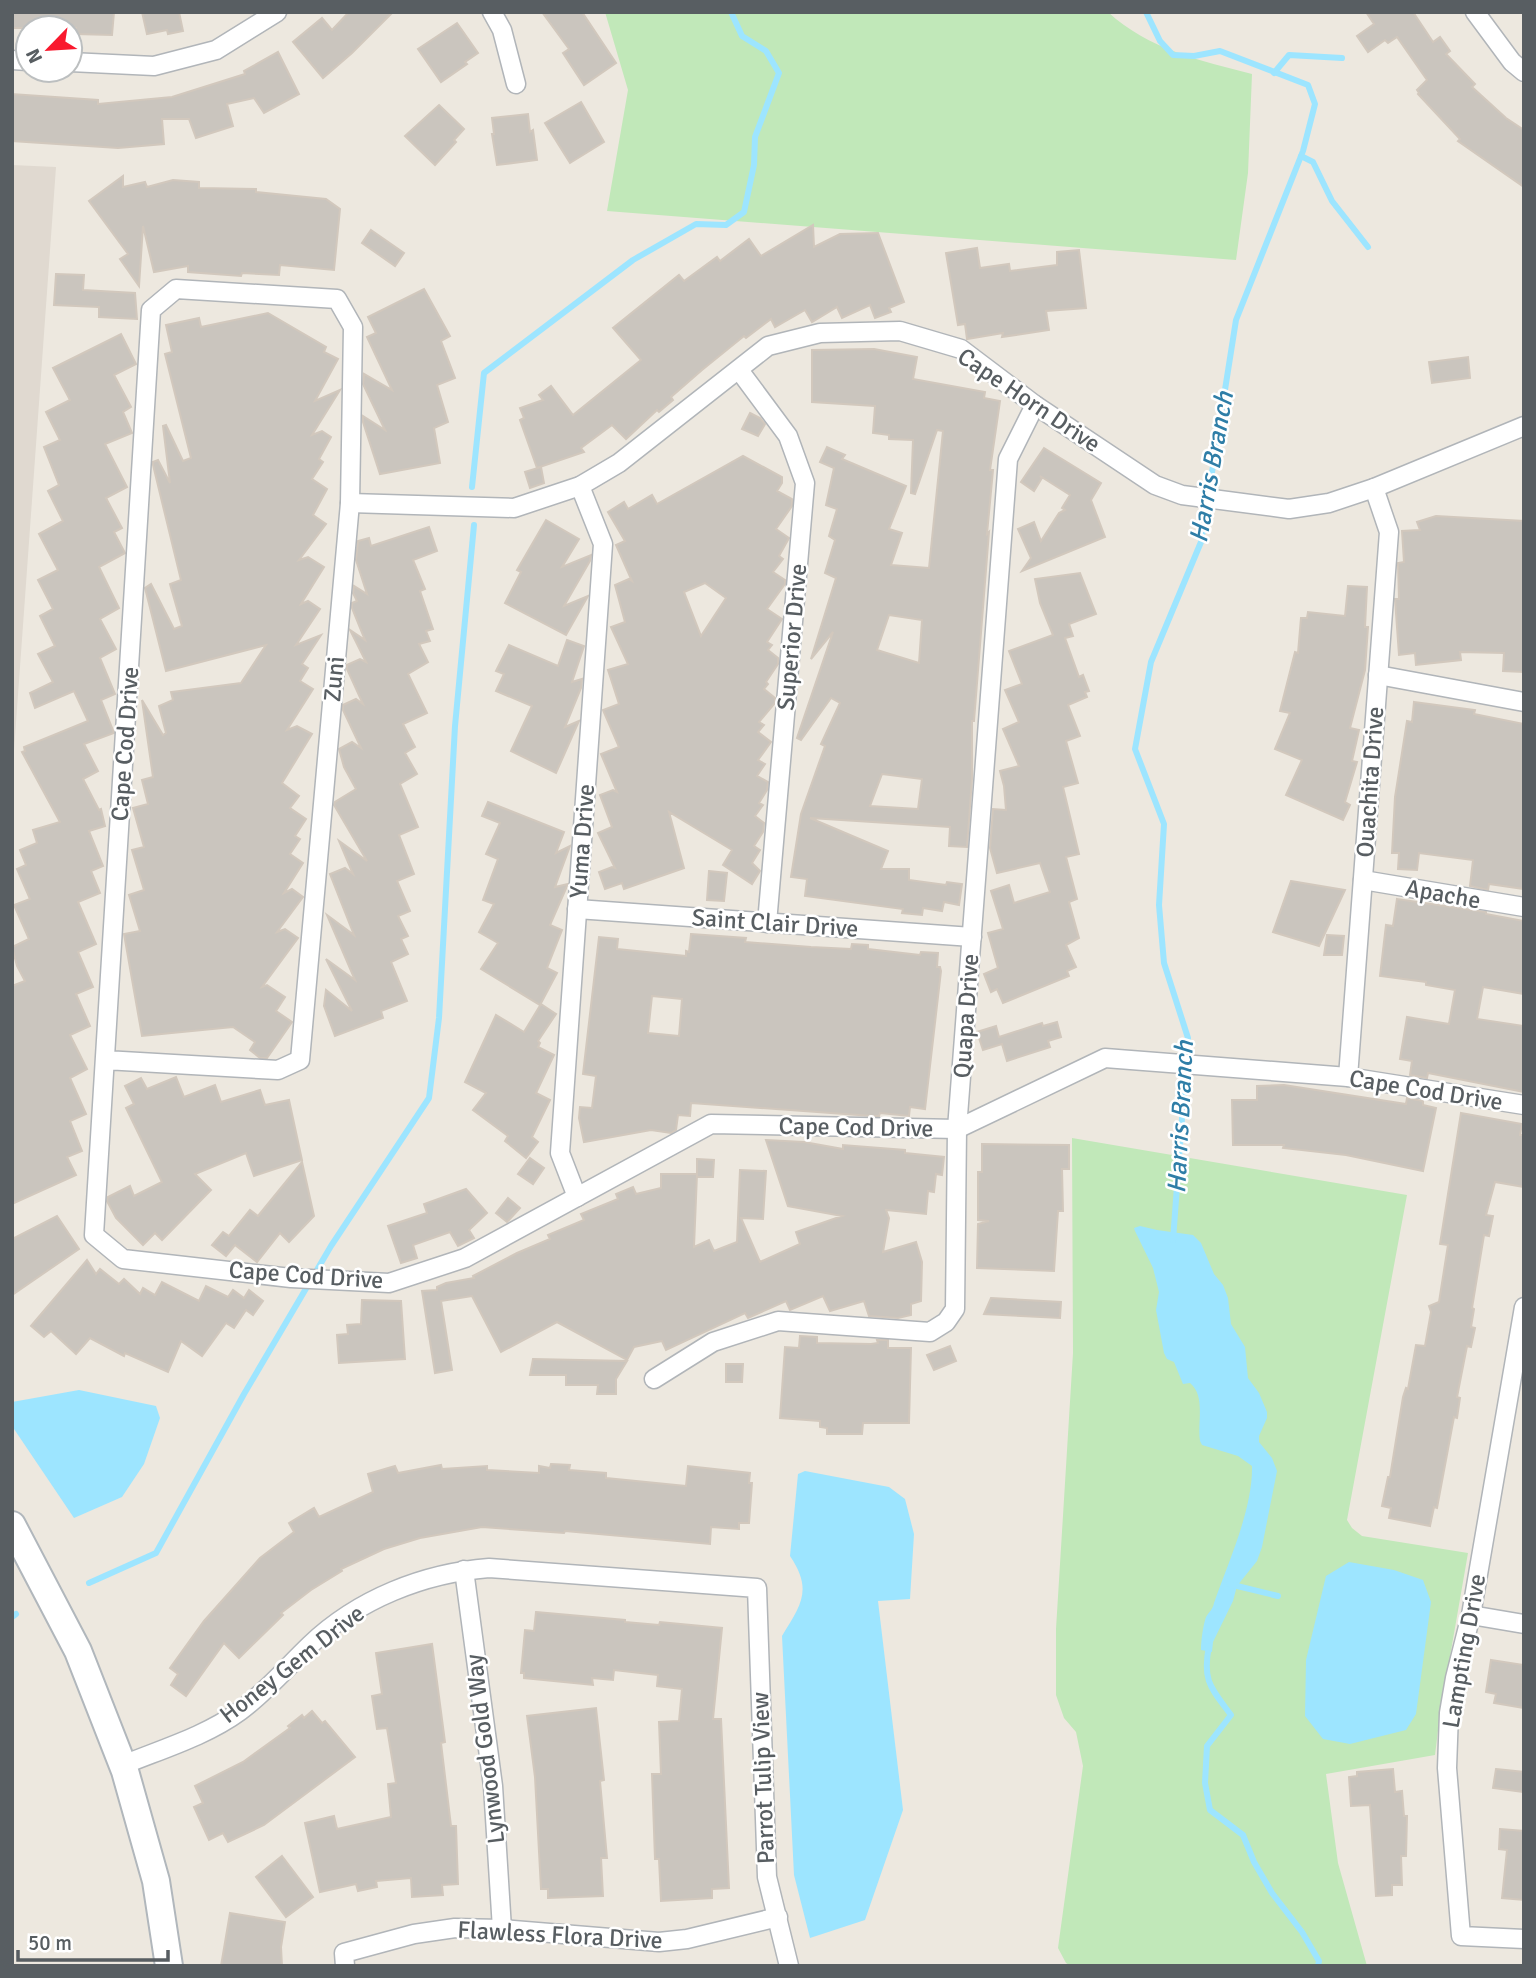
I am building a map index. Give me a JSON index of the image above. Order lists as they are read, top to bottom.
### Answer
{
  "streets": {
    "street": [
      "Cape Horn Drive",
      "Superior Drive",
      "Zuni",
      "Cape Cod Drive",
      "Ouachita Drive",
      "Yuma Drive",
      "Apache",
      "Saint Clair Drive",
      "Quapa Drive",
      "Lampting Drive",
      "Honey Gem Drive",
      "Lynwood Gold Way",
      "Parrot Tulip View",
      "Flawless Flora Drive"
    ]
  },
  "crossings": [
    ["Cape Horn Drive", "Superior Drive"],
    ["Cape Horn Drive", "Zuni"],
    ["Cape Horn Drive", "Ouachita Drive"],
    ["Cape Horn Drive", "Yuma Drive"],
    ["Cape Horn Drive", "Quapa Drive"],
    ["Superior Drive", "Saint Clair Drive"],
    ["Zuni", "Cape Cod Drive"],
    ["Cape Cod Drive", "Ouachita Drive"],
    ["Cape Cod Drive", "Yuma Drive"],
    ["Cape Cod Drive", "Quapa Drive"],
    ["Ouachita Drive", "Apache"],
    ["Yuma Drive", "Saint Clair Drive"],
    ["Saint Clair Drive", "Quapa Drive"],
    ["Honey Gem Drive", "Lynwood Gold Way"],
    ["Honey Gem Drive", "Parrot Tulip View"],
    ["Lynwood Gold Way", "Flawless Flora Drive"],
    ["Parrot Tulip View", "Flawless Flora Drive"]
  ],
  "water": ["Harris Branch"],
  "scale_bar": "50 m",
  "north": "bottom left"
}
